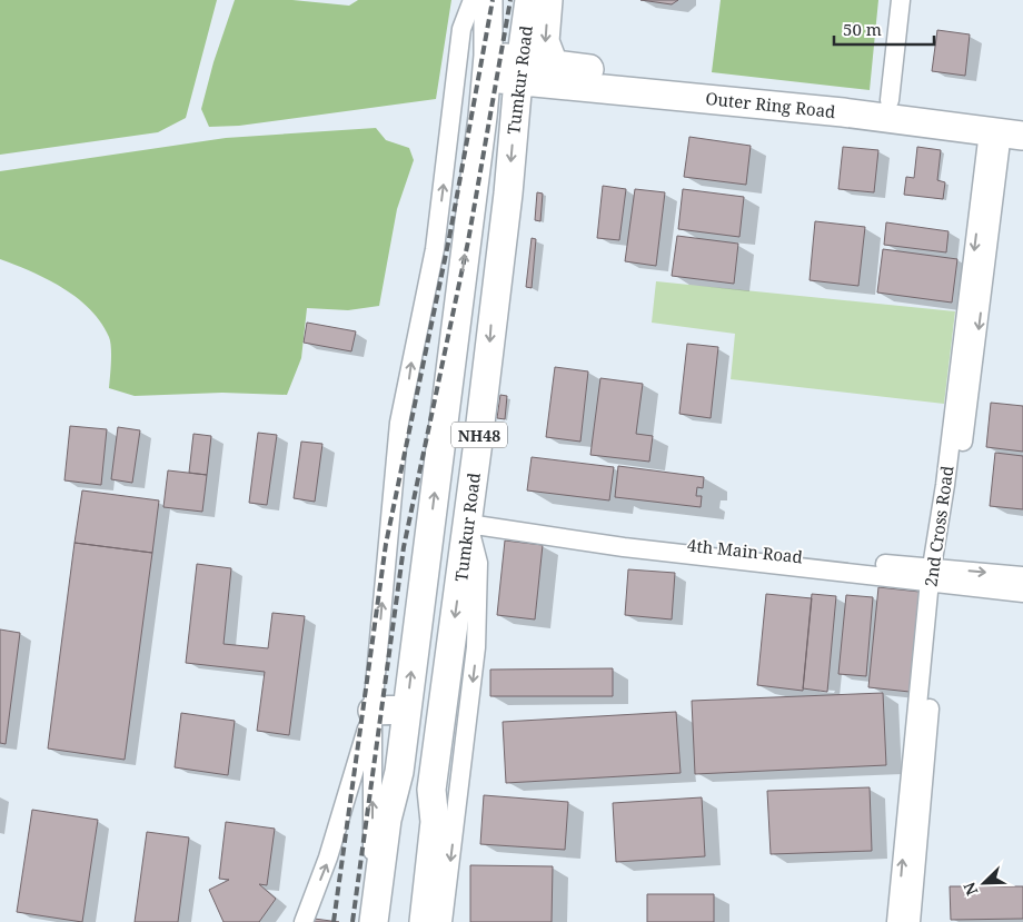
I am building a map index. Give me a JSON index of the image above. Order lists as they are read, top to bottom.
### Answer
{
  "streets": {
    "highway": ["Tumkur Road", "Outer Ring Road", "NH48"],
    "street": ["2nd Cross Road", "4th Main Road"]
  },
  "crossings": [
    ["Tumkur Road", "Outer Ring Road"],
    ["Tumkur Road", "NH48"],
    ["Tumkur Road", "4th Main Road"],
    ["Outer Ring Road", "2nd Cross Road"],
    ["2nd Cross Road", "4th Main Road"]
  ],
  "scale_bar": "50 m",
  "north": "bottom left"
}
